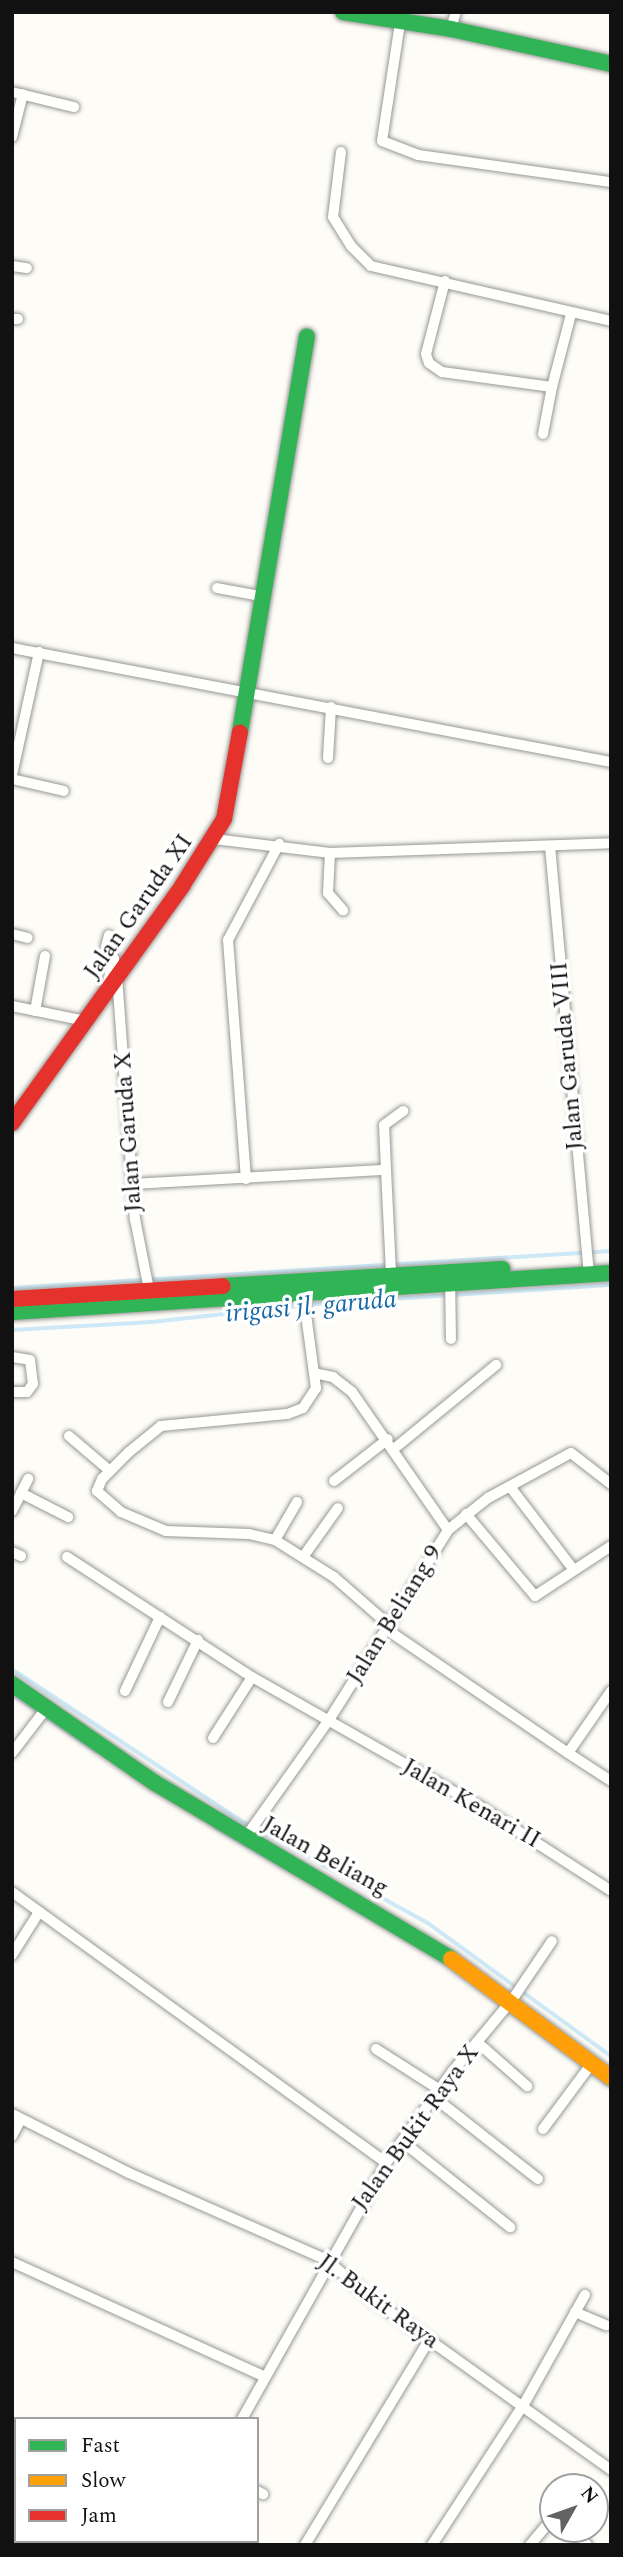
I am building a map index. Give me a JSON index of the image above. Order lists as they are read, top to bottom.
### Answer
{
  "streets": {
    "street": [
      "Jalan Garuda XI",
      "Jalan Garuda VIII",
      "Jalan Garuda X",
      "Jalan Beliang 9",
      "Jalan Kenari II",
      "Jalan Beliang",
      "Jalan Bukit Raya X",
      "Jl. Bukit Raya"
    ]
  },
  "crossings": [
    ["Jalan Garuda XI", "Jalan Garuda X"],
    ["Jalan Beliang 9", "Jalan Kenari II"],
    ["Jalan Beliang 9", "Jalan Beliang"],
    ["Jalan Beliang", "Jalan Bukit Raya X"],
    ["Jalan Bukit Raya X", "Jl. Bukit Raya"]
  ],
  "water": ["irigasi jl. garuda"],
  "legend": ["Fast", "Slow", "Jam"],
  "north": "top right"
}
